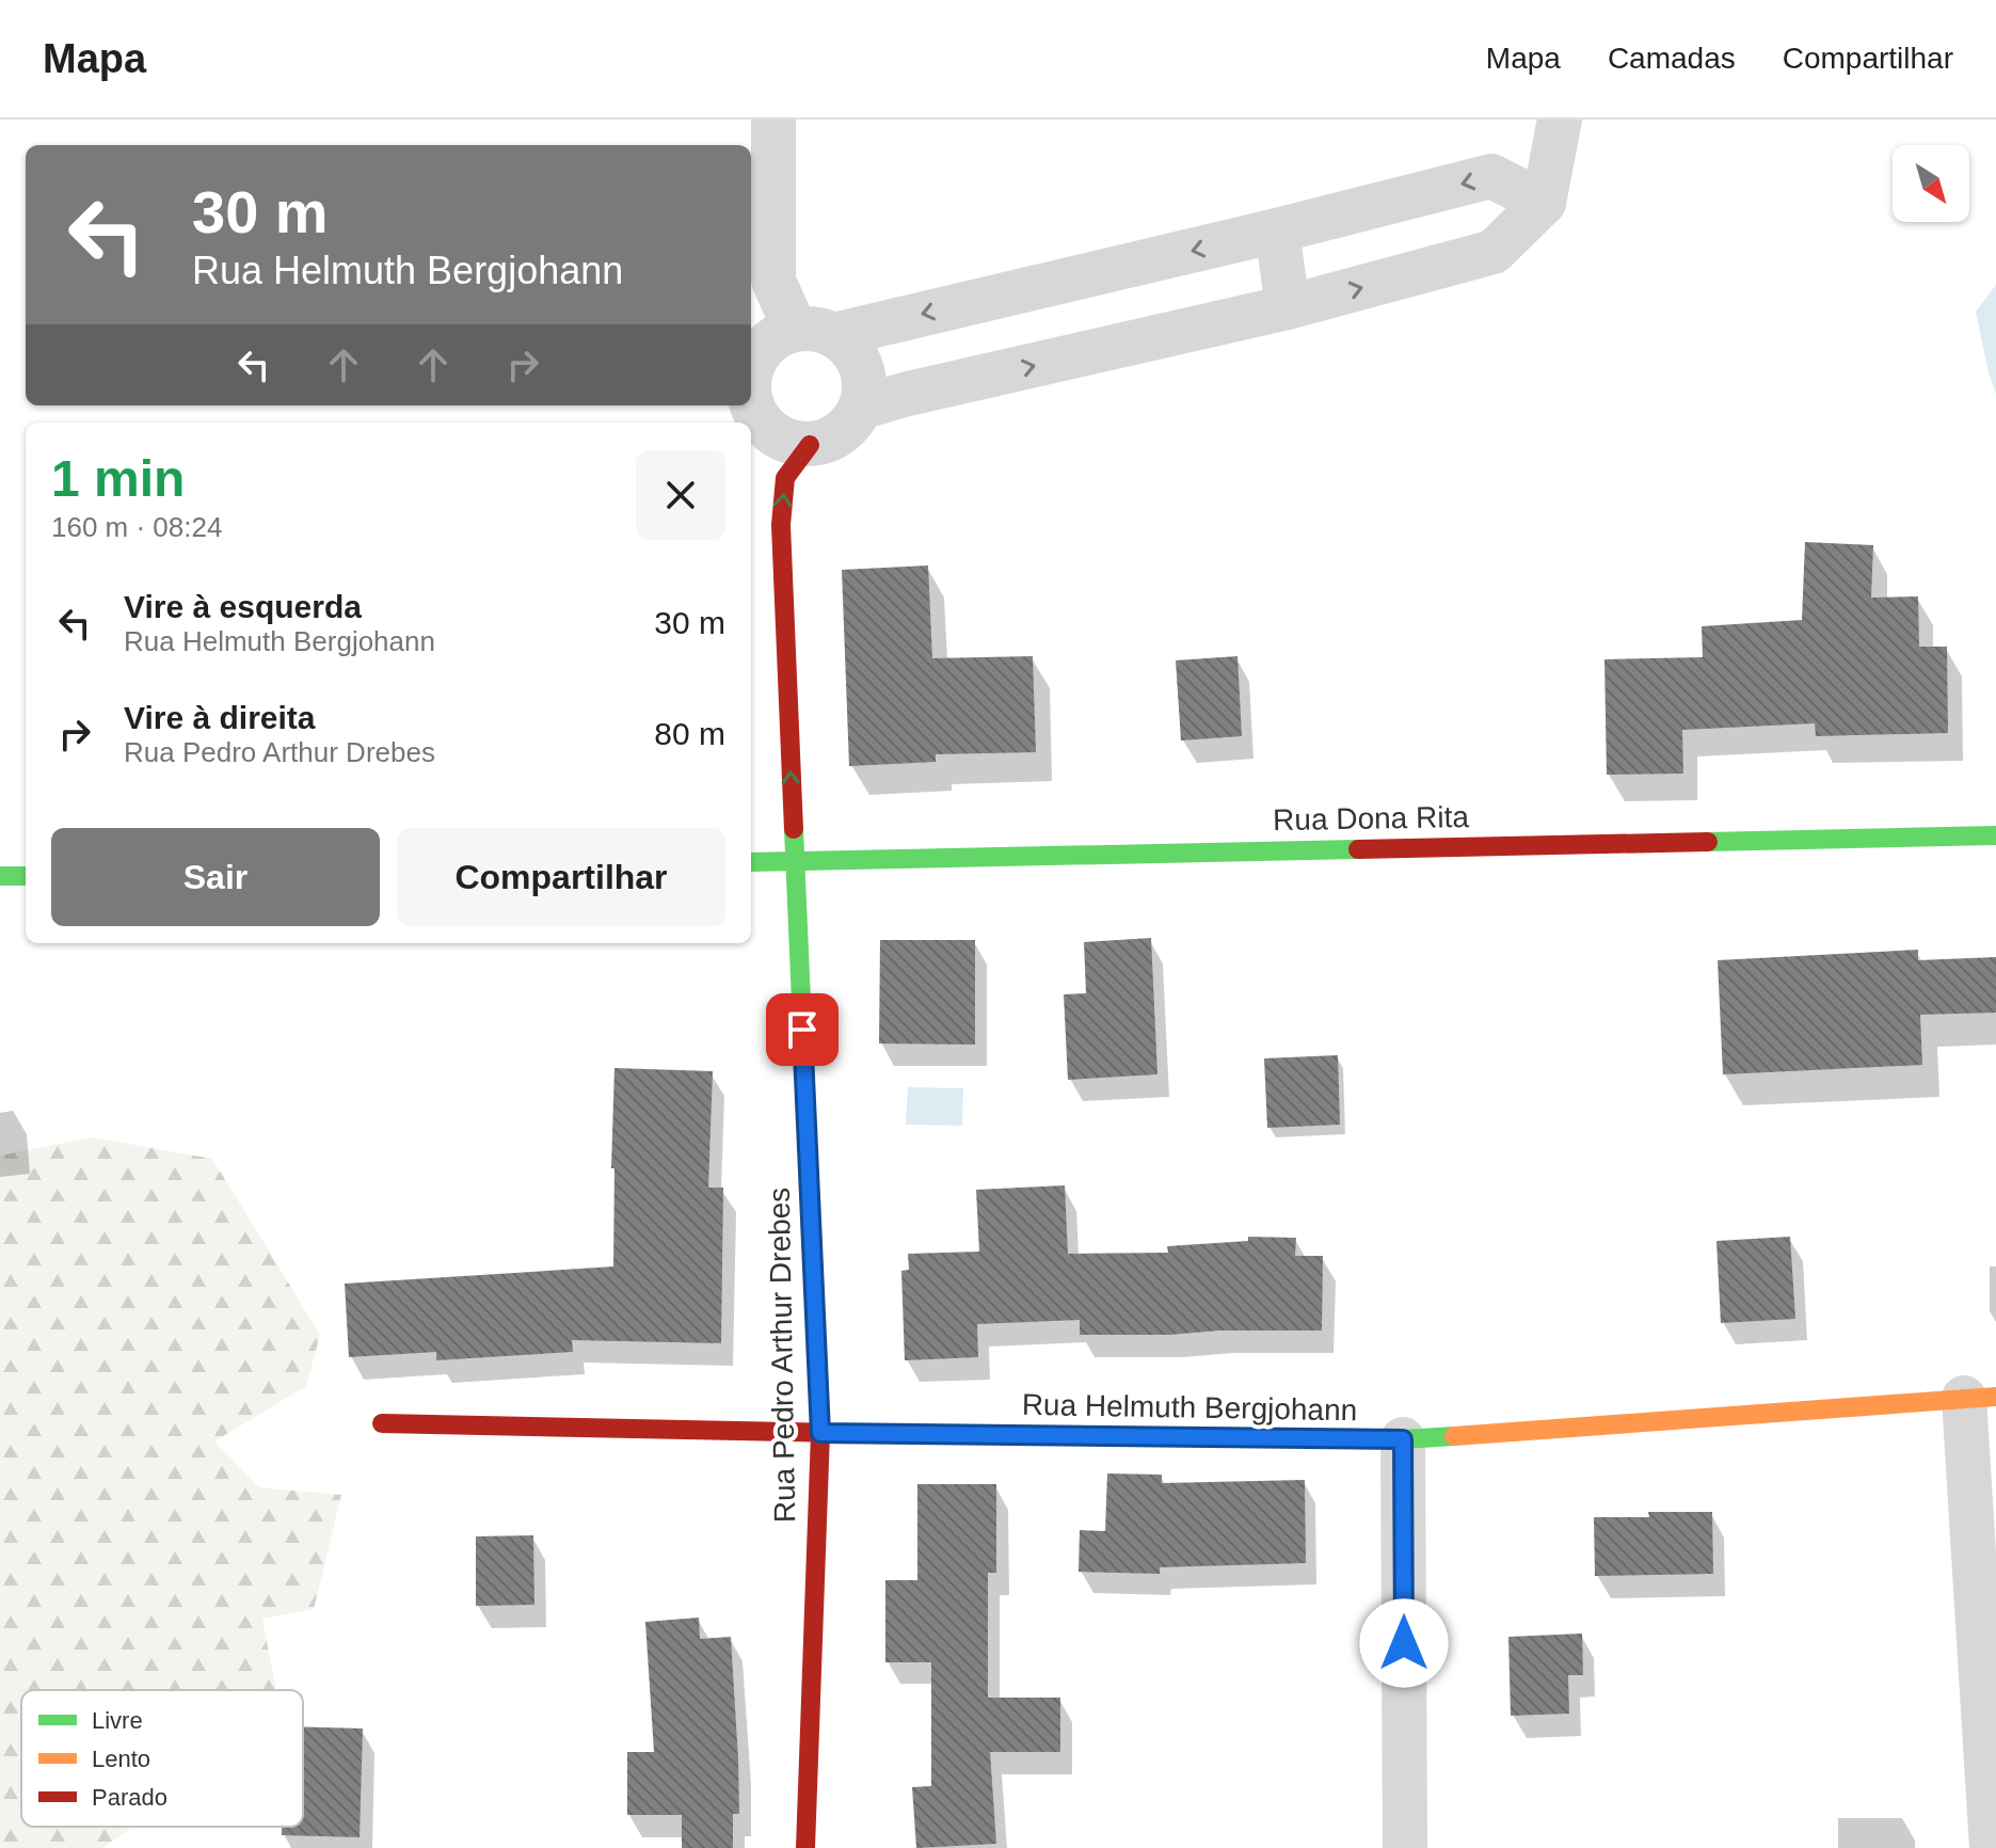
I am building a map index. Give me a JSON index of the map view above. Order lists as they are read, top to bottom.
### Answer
{
  "streets": {
    "street": ["Rua Dona Rita", "Rua Pedro Arthur Drebes", "Rua Helmuth Bergjohann"]
  },
  "crossings": [
    ["Rua Dona Rita", "Rua Pedro Arthur Drebes"],
    ["Rua Pedro Arthur Drebes", "Rua Helmuth Bergjohann"]
  ],
  "legend": ["Livre", "Lento", "Parado"],
  "north": "bottom right",
  "page": {
    "header": "Mapa",
    "nav": ["Mapa", "Camadas", "Compartilhar"],
    "turn": ["30 m", "Rua Helmuth Bergjohann"],
    "heading": ["1 min", "160 m · 08:24"],
    "list": [
      {
        "name": "Vire à esquerda",
        "note": "Rua Helmuth Bergjohann",
        "value": "30 m"
      },
      {
        "name": "Vire à direita",
        "note": "Rua Pedro Arthur Drebes",
        "value": "80 m"
      }
    ],
    "buttons": ["Sair", "Compartilhar"]
  }
}
